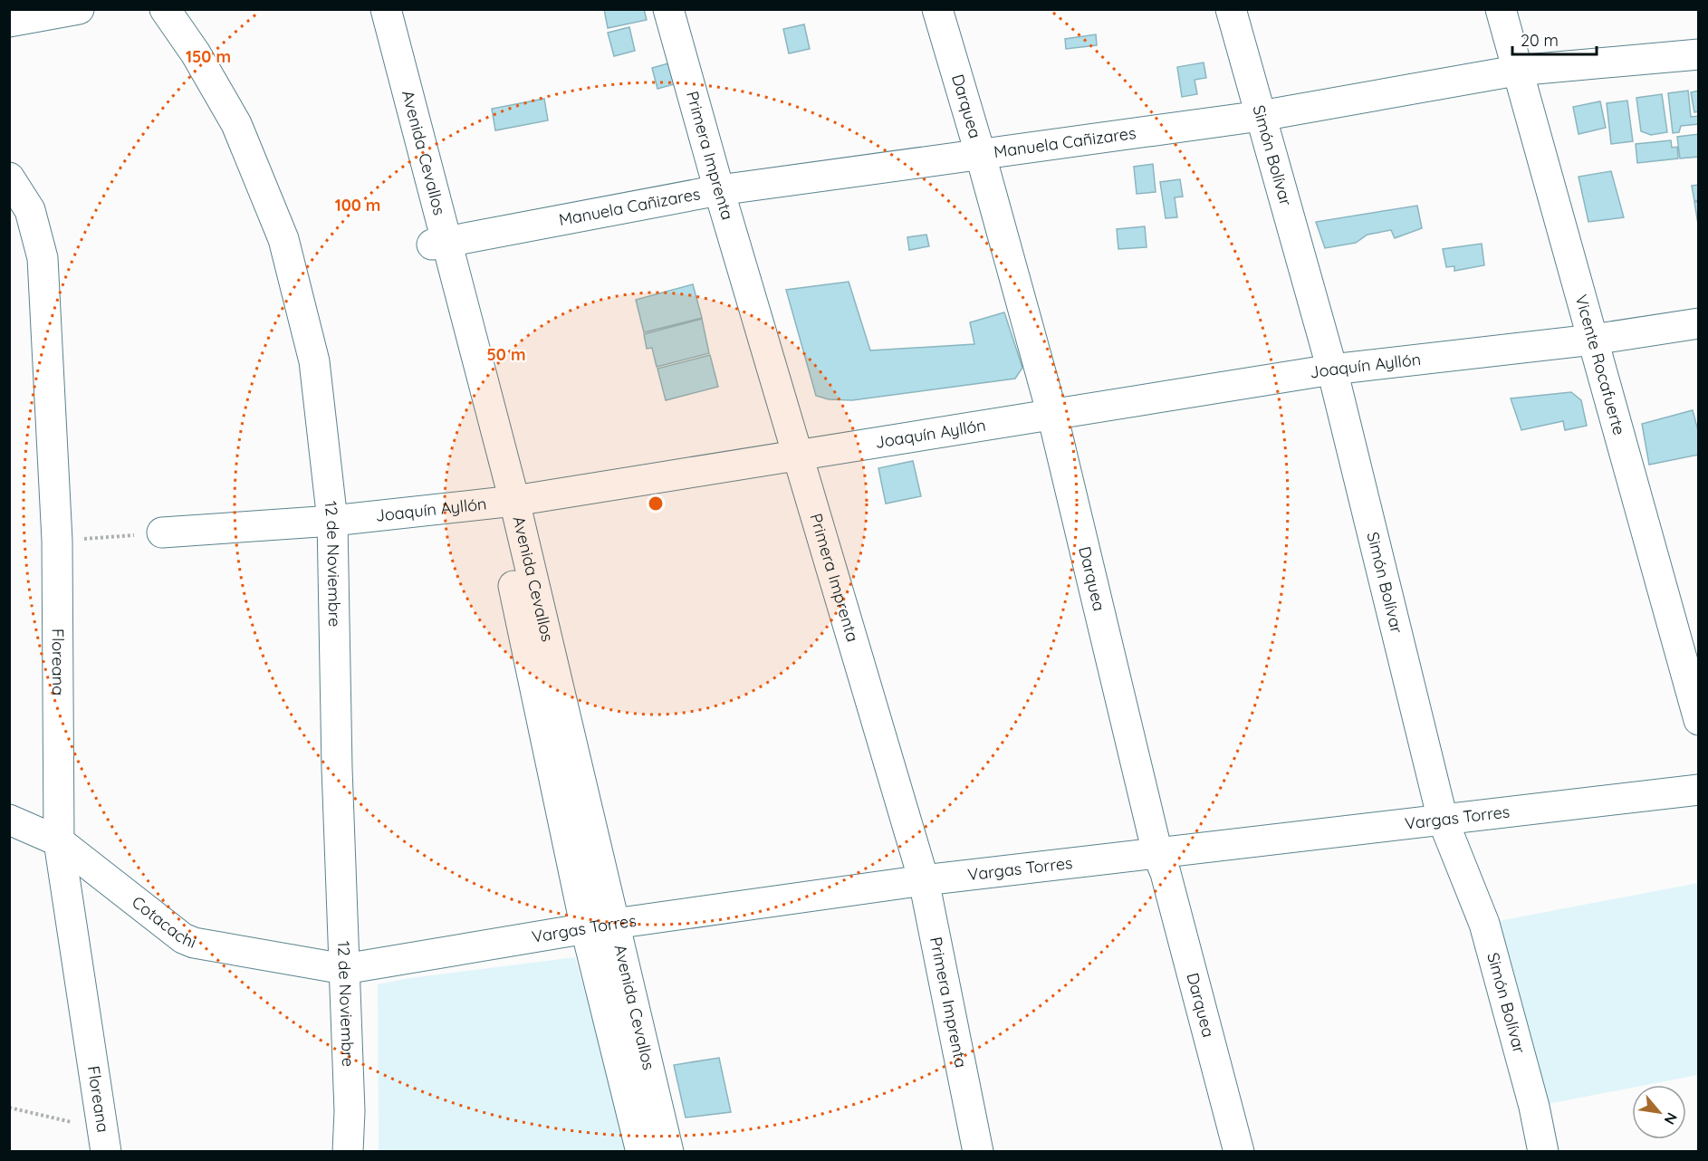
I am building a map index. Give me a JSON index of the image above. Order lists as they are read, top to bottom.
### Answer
{
  "streets": {
    "street": [
      "Darquea",
      "Manuela Cañizares",
      "Avenida Cevallos",
      "Primera Imprenta",
      "Simón Bolívar",
      "Vicente Rocafuerte",
      "Joaquín Ayllón",
      "12 de Noviembre",
      "Floreana",
      "Vargas Torres",
      "Cotacachi"
    ]
  },
  "crossings": [
    ["Darquea", "Manuela Cañizares"],
    ["Darquea", "Joaquín Ayllón"],
    ["Darquea", "Vargas Torres"],
    ["Manuela Cañizares", "Avenida Cevallos"],
    ["Manuela Cañizares", "Primera Imprenta"],
    ["Manuela Cañizares", "Simón Bolívar"],
    ["Manuela Cañizares", "Vicente Rocafuerte"],
    ["Avenida Cevallos", "Joaquín Ayllón"],
    ["Avenida Cevallos", "Vargas Torres"],
    ["Primera Imprenta", "Joaquín Ayllón"],
    ["Primera Imprenta", "Vargas Torres"],
    ["Simón Bolívar", "Joaquín Ayllón"],
    ["Simón Bolívar", "Vargas Torres"],
    ["Vicente Rocafuerte", "Joaquín Ayllón"],
    ["Joaquín Ayllón", "12 de Noviembre"],
    ["12 de Noviembre", "Vargas Torres"],
    ["12 de Noviembre", "Cotacachi"],
    ["Floreana", "Cotacachi"],
    ["Vargas Torres", "Cotacachi"]
  ],
  "scale_bar": "20 m",
  "north": "bottom right",
  "rings": ["150 m", "100 m", "50 m"]
}
